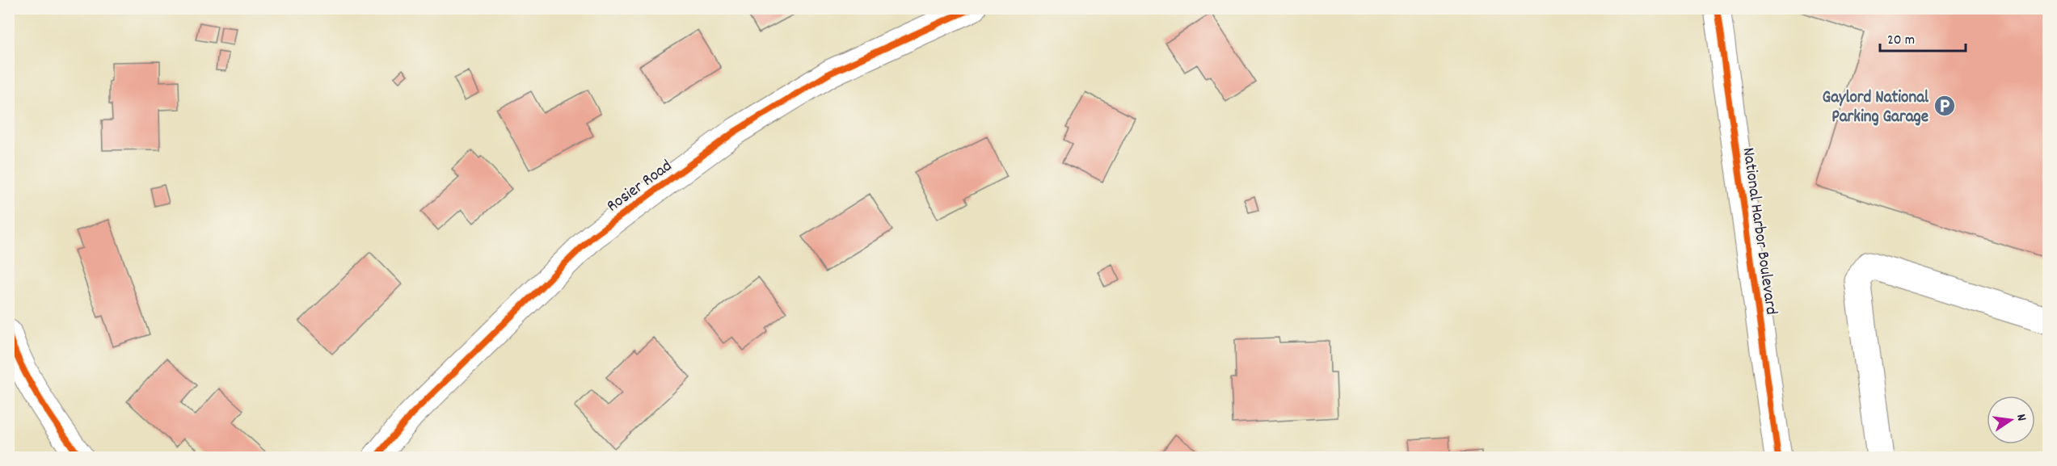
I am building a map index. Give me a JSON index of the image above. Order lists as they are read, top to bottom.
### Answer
{
  "streets": {
    "street": ["Rosier Road", "National Harbor Boulevard"]
  },
  "places": {
    "parking": ["Gaylord National Parking Garage"]
  },
  "scale_bar": "20 m",
  "north": "right"
}
